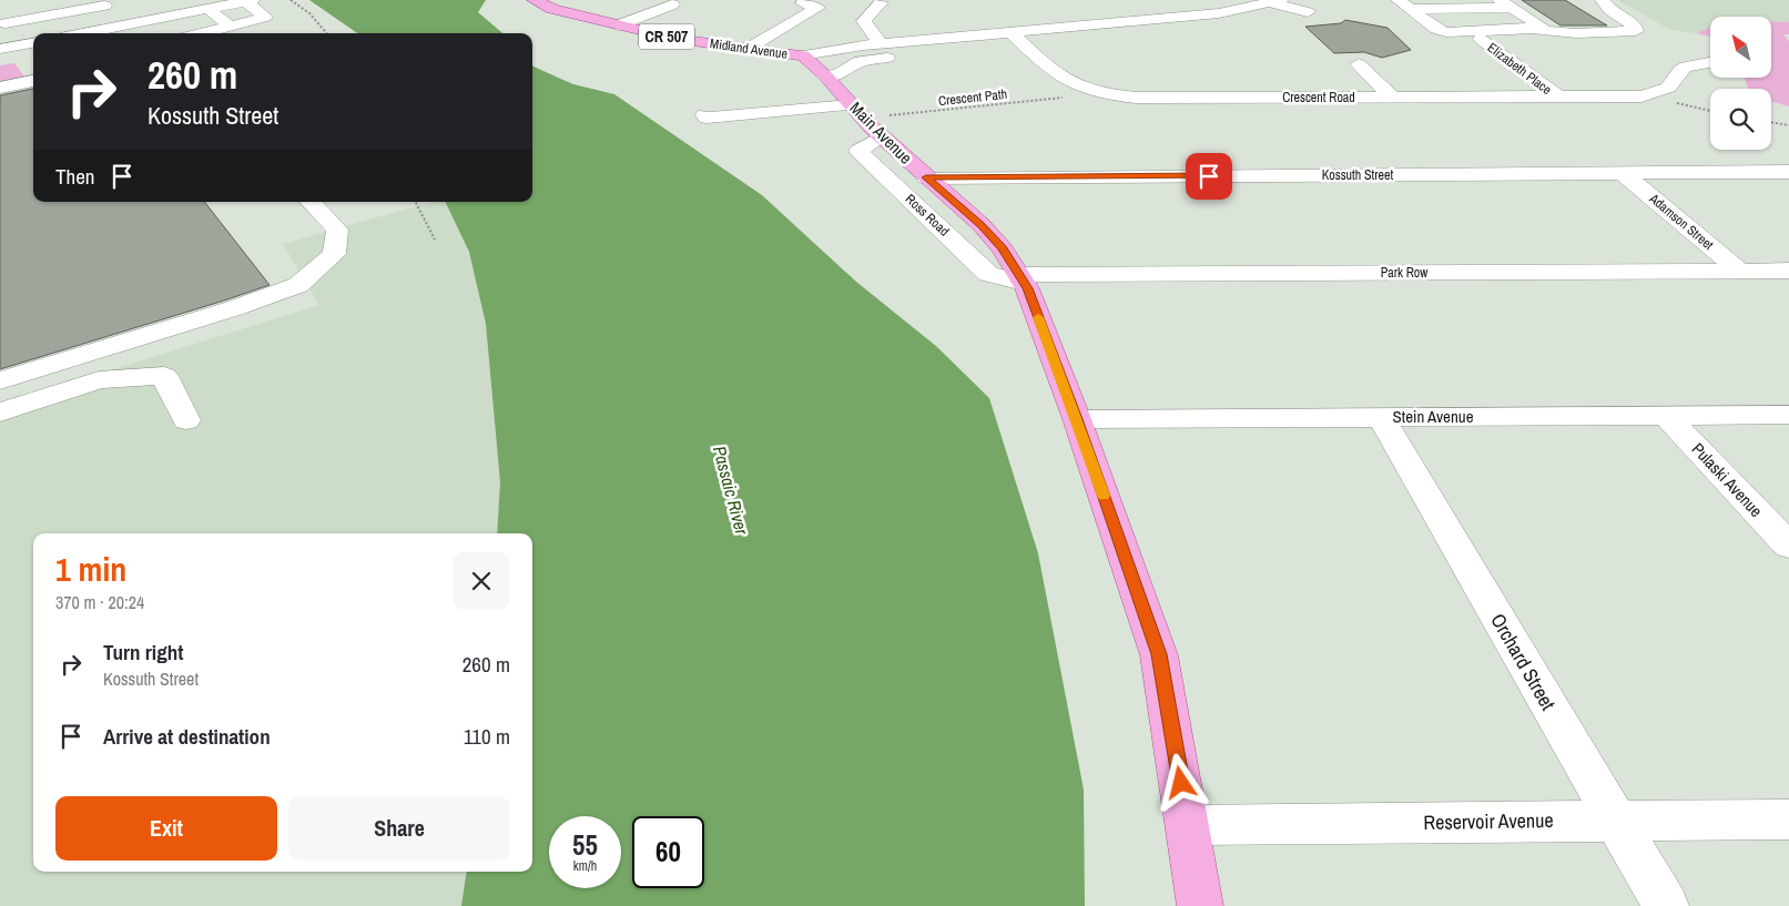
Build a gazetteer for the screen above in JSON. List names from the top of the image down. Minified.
{"streets":{"main road":["CR 507","Midland Avenue","Main Avenue"],"street":["Elizabeth Place","Crescent Road","Kossuth Street","Ross Road","Adamson Street","Park Row","Stein Avenue","Pulaski Avenue","Orchard Street","Reservoir Avenue"],"path":["Crescent Path"]},"crossings":[["Midland Avenue","Main Avenue"],["Elizabeth Place","Crescent Road"],["Crescent Path","Crescent Road"],["Crescent Path","Main Avenue"],["Crescent Path","Ross Road"],["Main Avenue","Kossuth Street"],["Main Avenue","Ross Road"],["Main Avenue","Park Row"],["Main Avenue","Stein Avenue"],["Main Avenue","Reservoir Avenue"],["Kossuth Street","Adamson Street"],["Ross Road","Park Row"],["Adamson Street","Park Row"],["Stein Avenue","Pulaski Avenue"],["Stein Avenue","Orchard Street"],["Orchard Street","Reservoir Avenue"]],"water":["Passaic River"],"north":"top left","page":{"turn":["260 m","Kossuth Street"],"then":"Then","heading":["1 min","370 m · 20:24"],"list":[{"name":"Turn right","note":"Kossuth Street","value":"260 m"},{"name":"Arrive at destination","value":"110 m"}],"buttons":["Exit","Share"],"speed":"55 km/h","limit":"60"}}
